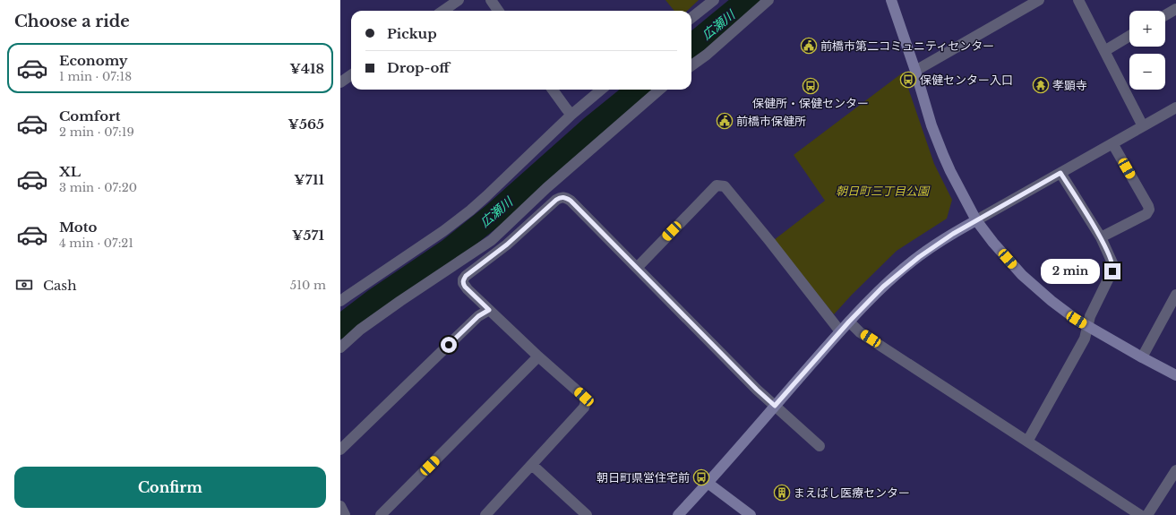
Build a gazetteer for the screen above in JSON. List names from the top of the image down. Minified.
{"water":["広瀬川"],"parks":["朝日町三丁目公園"],"places":{"public building":["前橋市第二コミュニティセンター","前橋市保健所"],"bus stop":["保健センター入口","保健所・保健センター","朝日町県営住宅前"],"temple":["孝顕寺"],"building":["まえばし医療センター"]},"page":{"heading":"Choose a ride","map_buttons":["+","−"],"banner":["Pickup","Drop-off"],"list":[{"name":"Economy","note":"1 min · 07:18","value":"¥418"},{"name":"Comfort","note":"2 min · 07:19","value":"¥565"},{"name":"XL","note":"3 min · 07:20","value":"¥711"},{"name":"Moto","note":"4 min · 07:21","value":"¥571"}],"bubble":"2 min","pay":["Cash","510 m"],"buttons":"Confirm"}}
